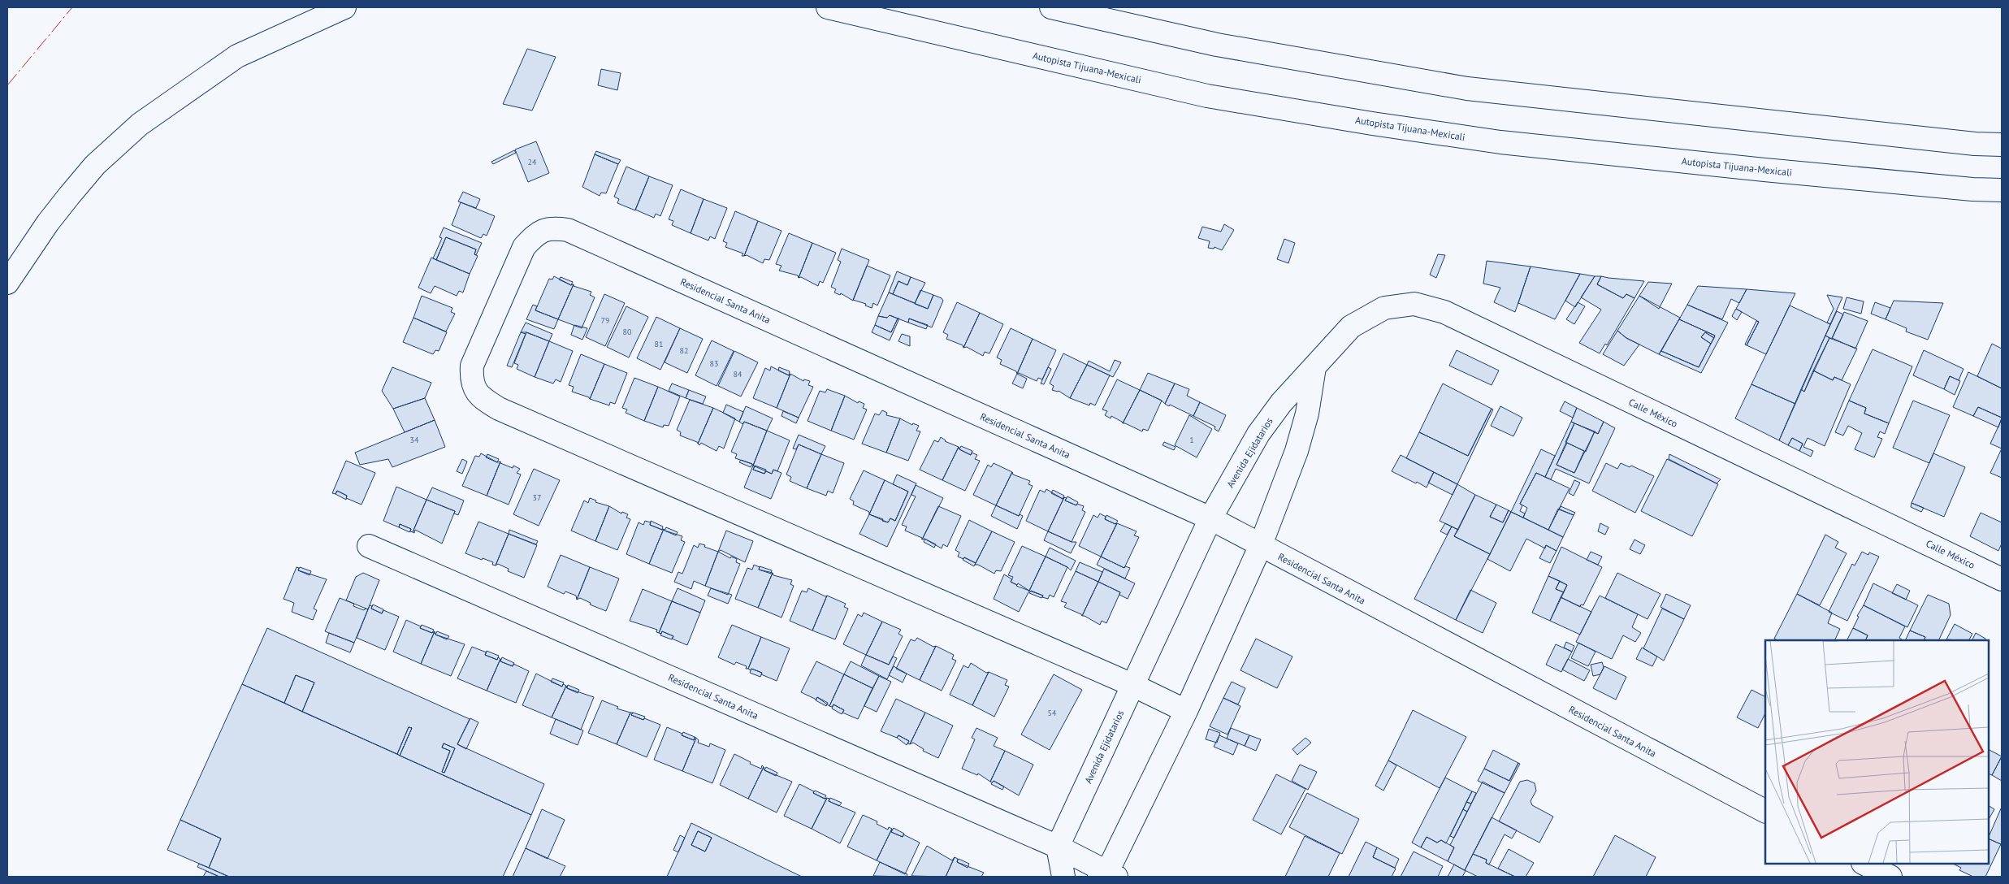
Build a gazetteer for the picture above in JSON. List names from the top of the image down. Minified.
{"streets":{"main road":["Autopista Tijuana-Mexicali","Residencial Santa Anita","Calle México","Avenida Ejidatarios"]},"crossings":[["Residencial Santa Anita","Avenida Ejidatarios"],["Calle México","Avenida Ejidatarios"]],"house_numbers":["24","79","80","81","82","83","84","34","1","37","54"]}
